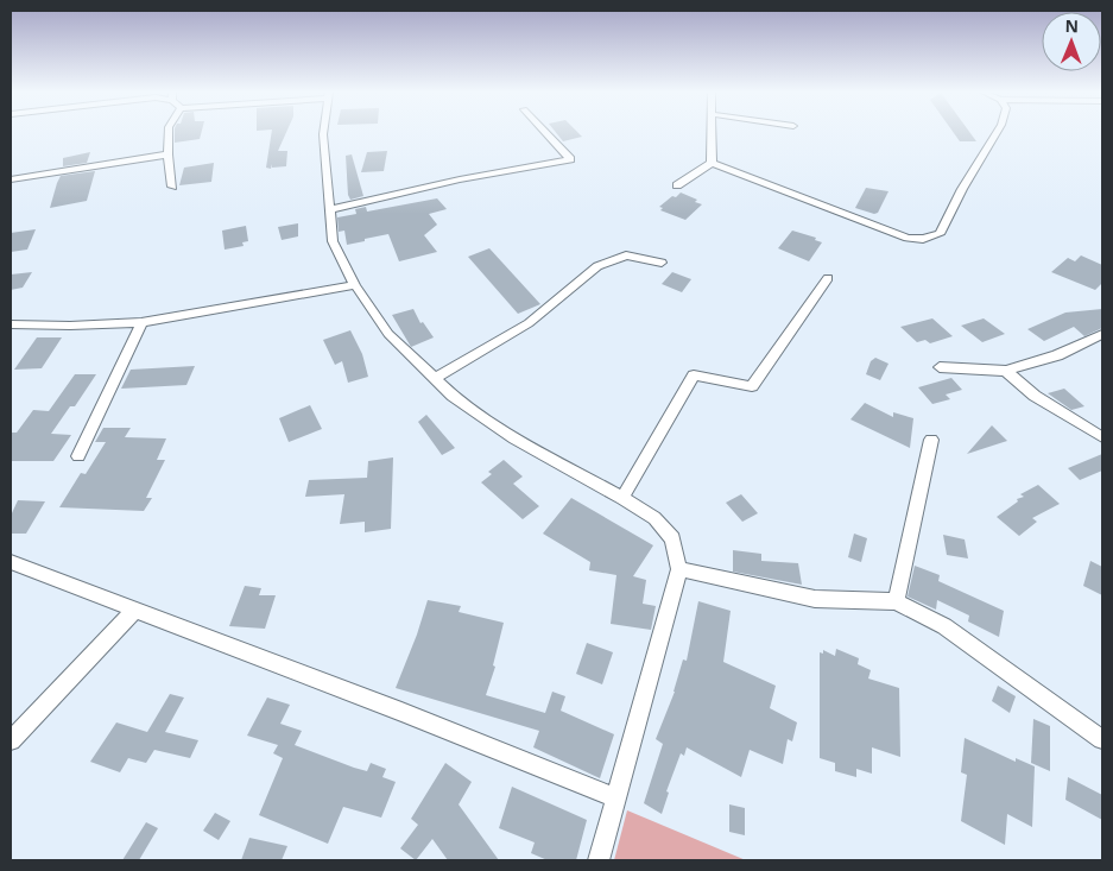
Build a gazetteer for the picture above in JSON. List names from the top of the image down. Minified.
{"north":"top"}
